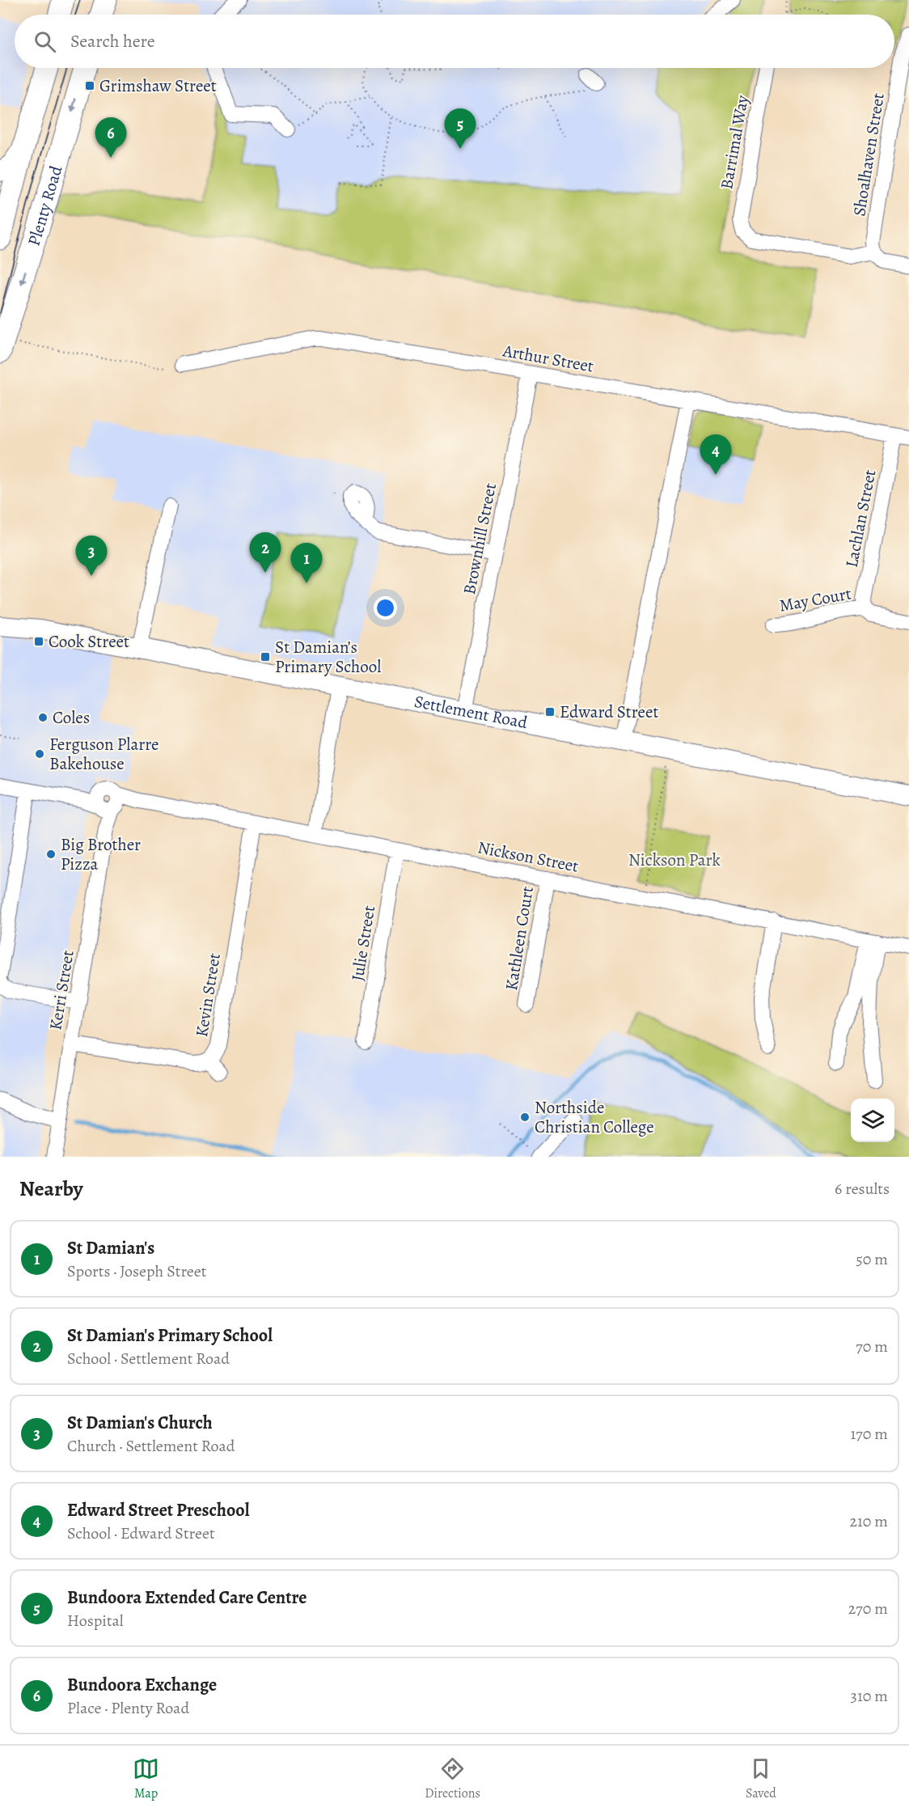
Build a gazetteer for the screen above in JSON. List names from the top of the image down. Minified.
{"streets":{"highway":["Plenty Road"],"main road":["Settlement Road"],"street":["Barrimal Way","Shoalhaven Street","Arthur Street","Lachlan Street","Brownhill Street","May Court","Nickson Street","Kathleen Court","Julie Street","Kerri Street","Kevin Street"]},"crossings":[["Barrimal Way","Shoalhaven Street"],["Arthur Street","Lachlan Street"],["Arthur Street","Brownhill Street"],["Lachlan Street","May Court"],["Brownhill Street","Settlement Road"],["Nickson Street","Kathleen Court"],["Nickson Street","Julie Street"],["Nickson Street","Kerri Street"],["Nickson Street","Kevin Street"],["Kerri Street","Kevin Street"]],"parks":["Nickson Park"],"places":{"transit":["Grimshaw Street","Cook Street","St Damian’s Primary School","Edward Street"],"other":["Coles","Ferguson Plarre Bakehouse","Big Brother Pizza","Northside Christian College"]},"page":{"search":"Search here","pins":["5","6","4","2","3","1"],"heading":["Nearby","6 results"],"list":[{"mark":"1","name":"St Damian's","note":"Sports · Joseph Street","value":"50 m"},{"mark":"2","name":"St Damian's Primary School","note":"School · Settlement Road","value":"70 m"},{"mark":"3","name":"St Damian's Church","note":"Church · Settlement Road","value":"170 m"},{"mark":"4","name":"Edward Street Preschool","note":"School · Edward Street","value":"210 m"},{"mark":"5","name":"Bundoora Extended Care Centre","note":"Hospital","value":"270 m"},{"mark":"6","name":"Bundoora Exchange","note":"Place · Plenty Road","value":"310 m"}],"nav":["Map","Directions","Saved"]}}
